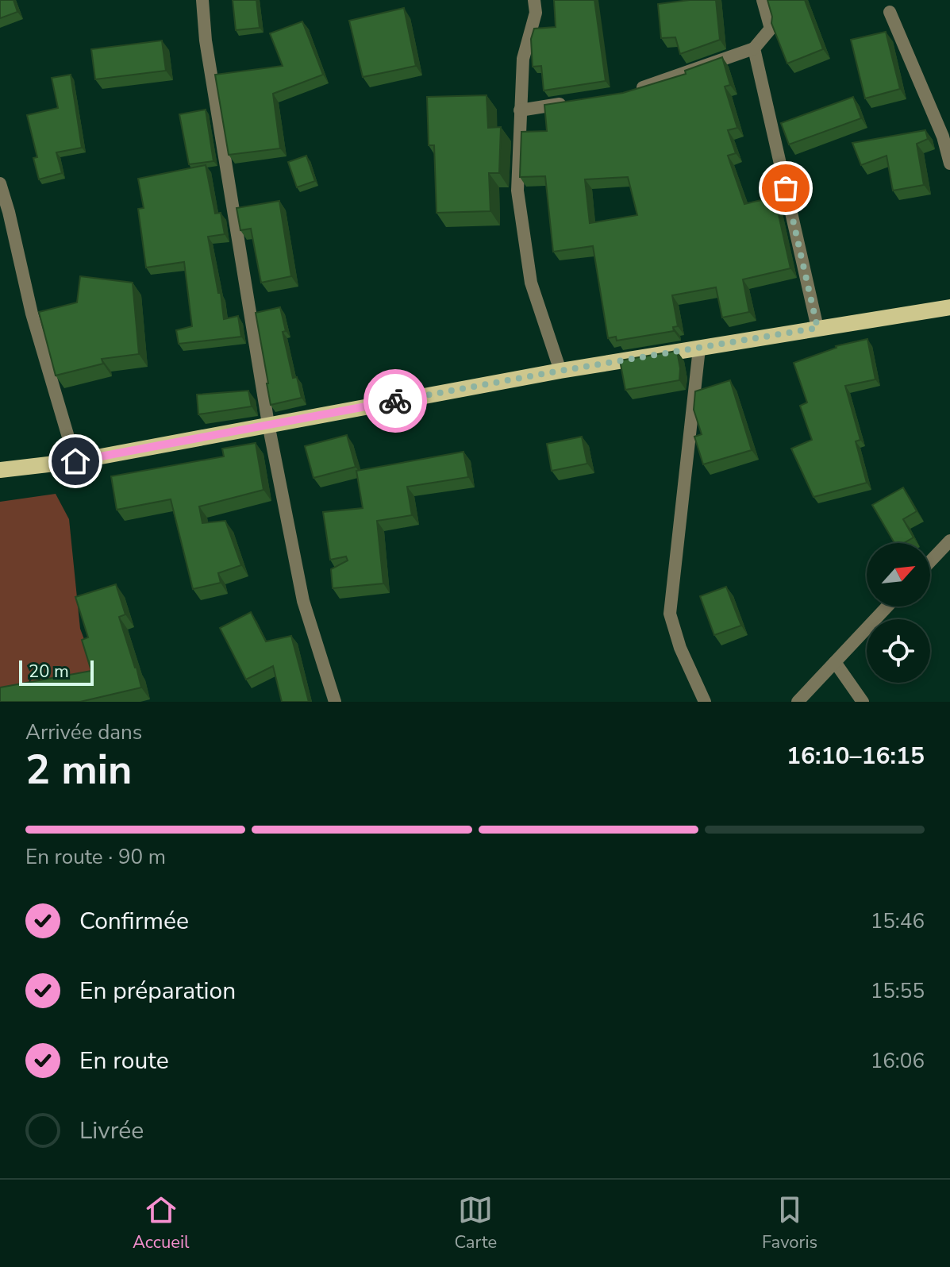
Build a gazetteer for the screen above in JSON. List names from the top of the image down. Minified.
{"scale_bar":"20 m","north":"top right","page":{"scale":"20 m","heading":["2 min","Arrivée dans","16:10–16:15"],"bar":"En route · 90 m","list":[["Confirmée","15:46"],["En préparation","15:55"],["En route","16:06"],"Livrée"],"tabs":["Accueil","Carte","Favoris"]}}
